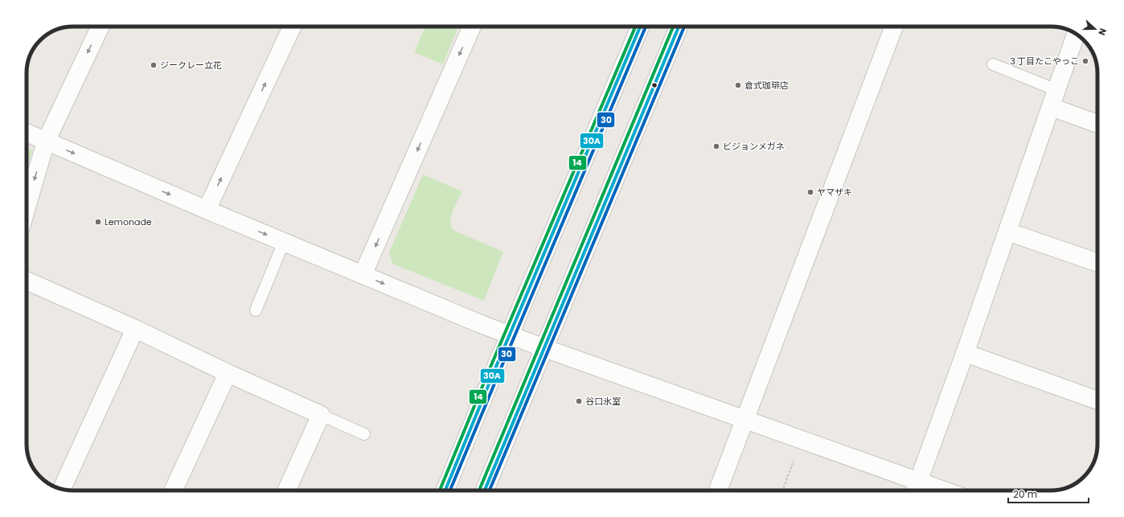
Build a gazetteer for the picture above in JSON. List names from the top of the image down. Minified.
{"places":["３丁目たこやっこ","ジークレー立花","倉式珈琲店","ビジョンメガネ","ヤマザキ","Lemonade","谷口氷室"],"lines":["transit line 30A","transit line 30","transit line 14"],"scale_bar":"20 m","north":"right"}
